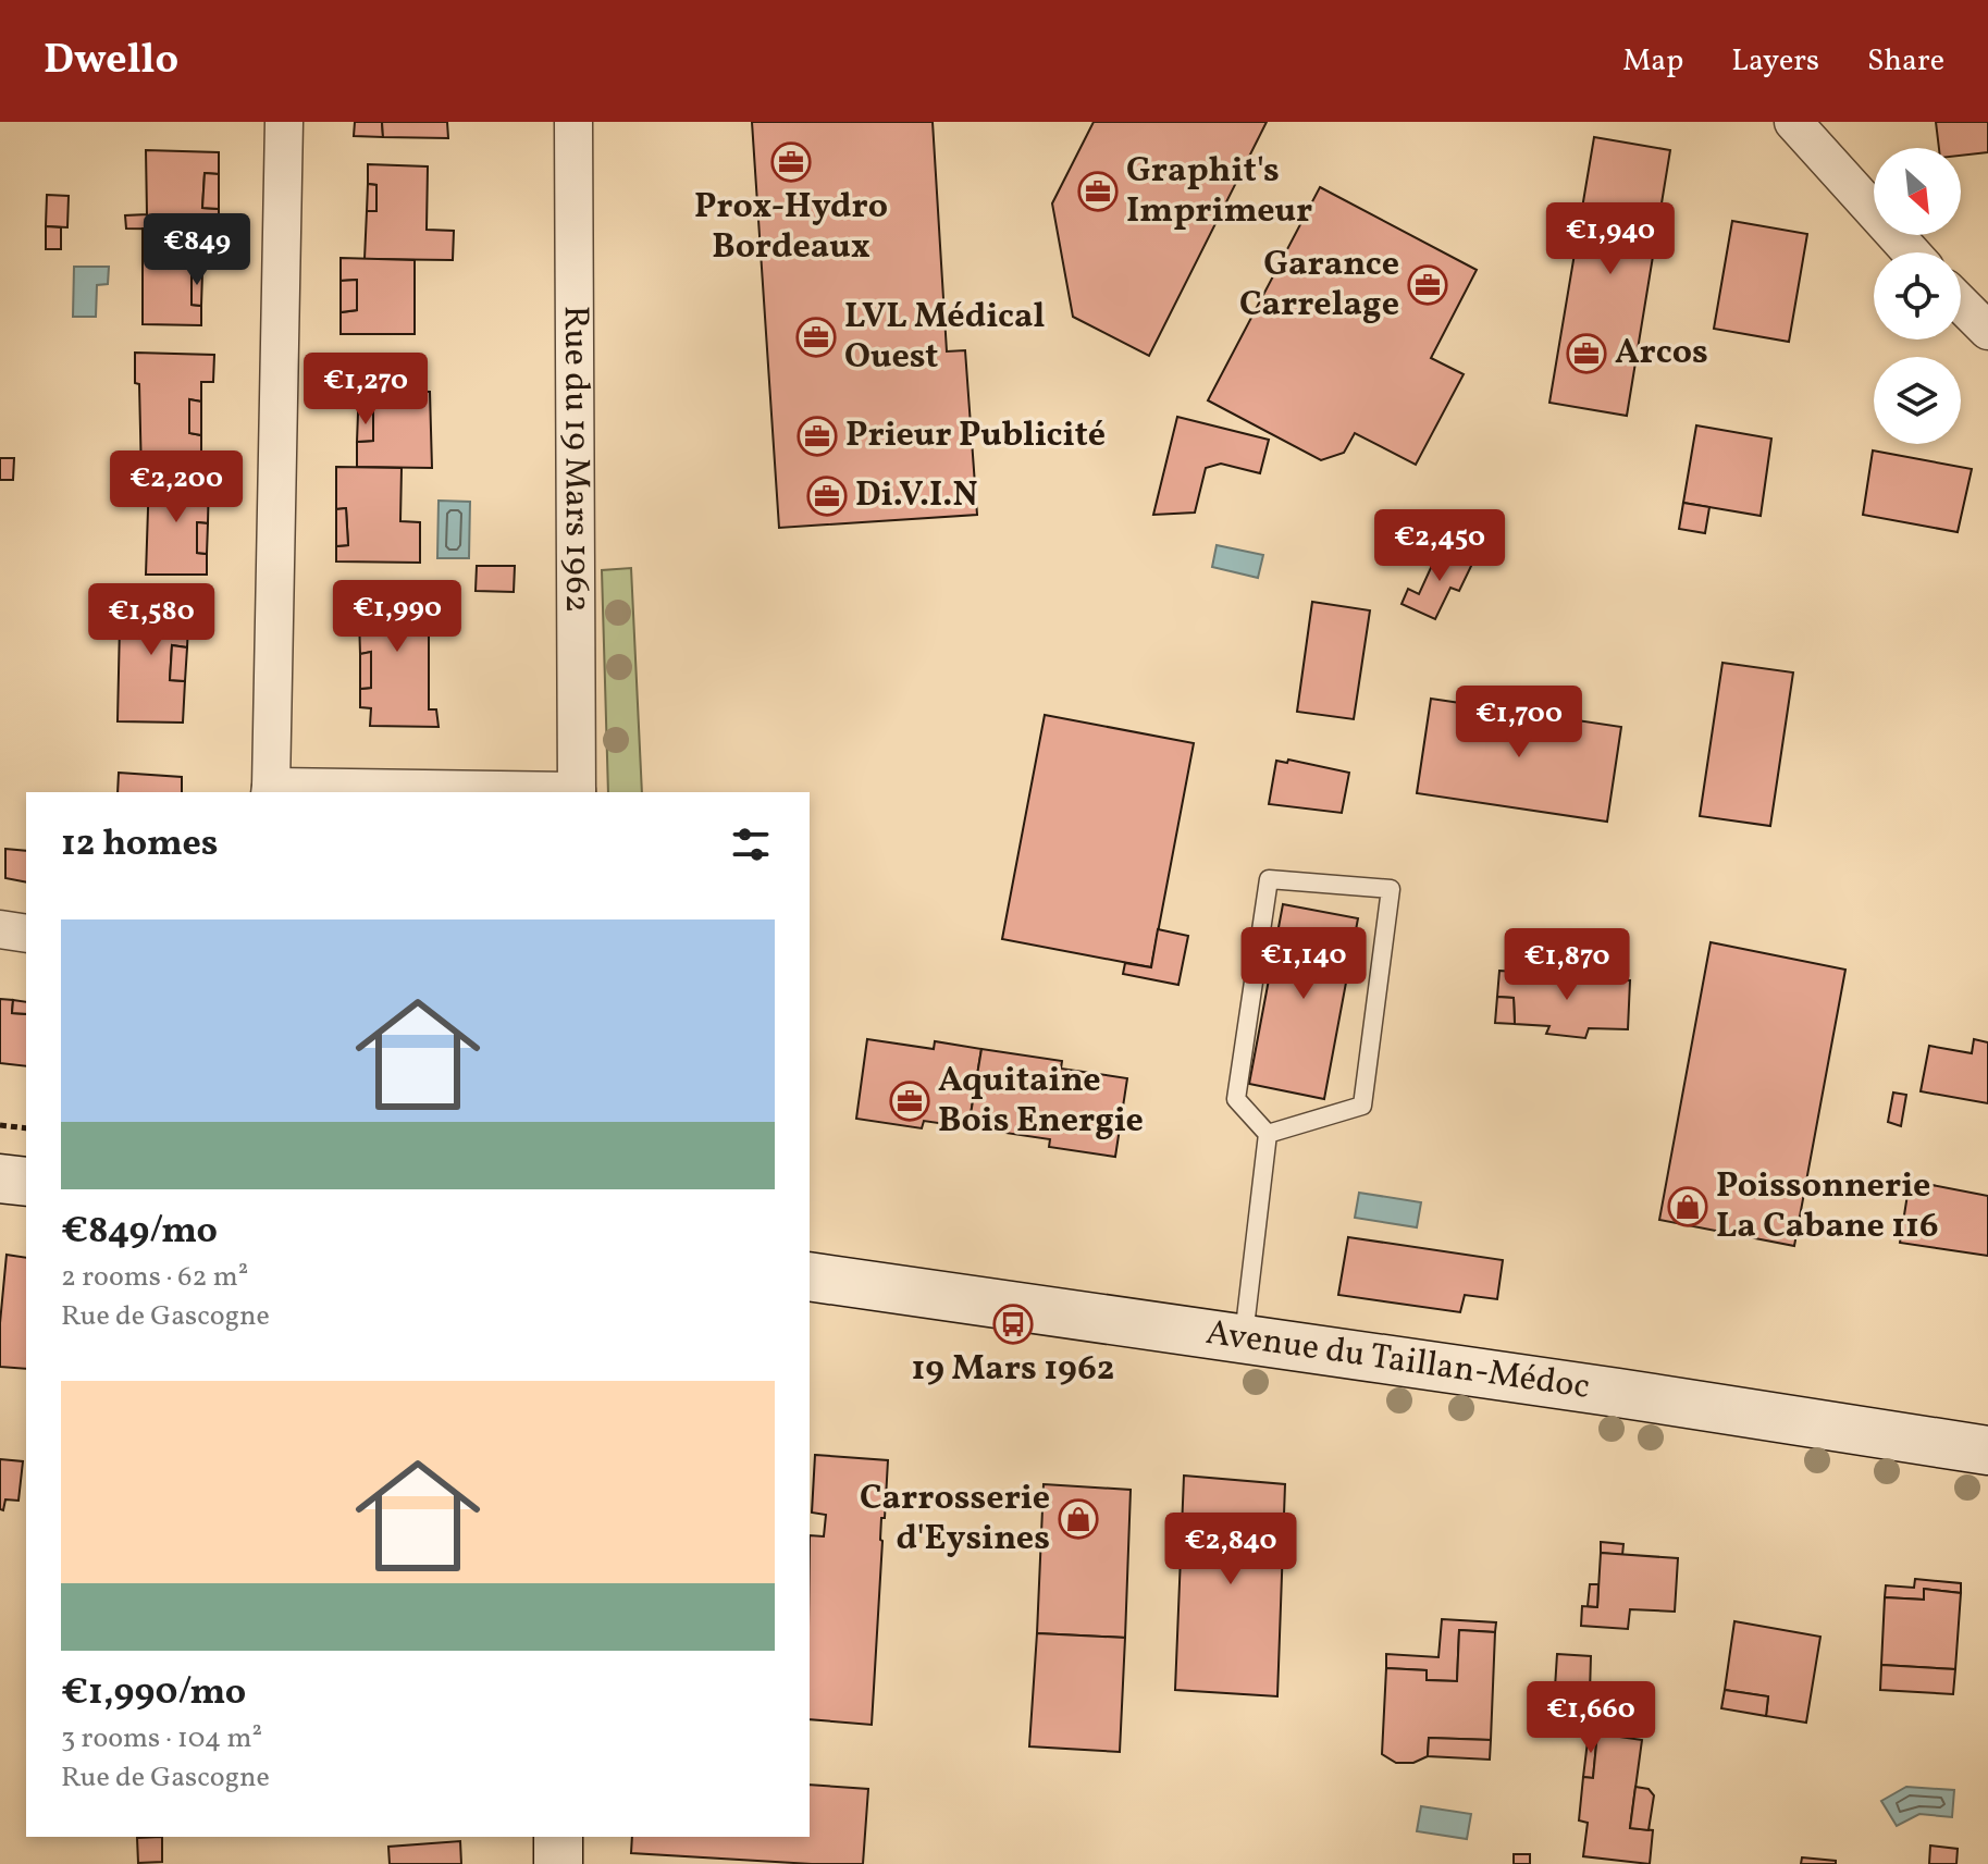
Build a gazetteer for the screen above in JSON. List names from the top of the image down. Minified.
{"streets":{"street":["Rue du 19 Mars 1962","Avenue du Taillan-Médoc"]},"places":{"office":["Prox-Hydro Bordeaux","Graphit's Imprimeur","Garance Carrelage","LVL Médical Ouest","Arcos","Prieur Publicité","Di.V.I.N","Aquitaine Bois Energie"],"shop":["Poissonnerie La Cabane 116","Carrosserie d'Eysines"],"bus stop":["19 Mars 1962"]},"north":"bottom right","page":{"header":"Dwello","nav":["Map","Layers","Share"],"price":["€1,940","€849","€1,270","€2,200","€2,450","€1,990","€1,580","€1,700","€1,140","€1,870","€2,840","€1,660"],"heading":"12 homes","list":[{"name":"€849/mo","note":"2 rooms · 62 m² · Rue de Gascogne"},{"name":"€1,990/mo","note":"3 rooms · 104 m² · Rue de Gascogne"}]}}
